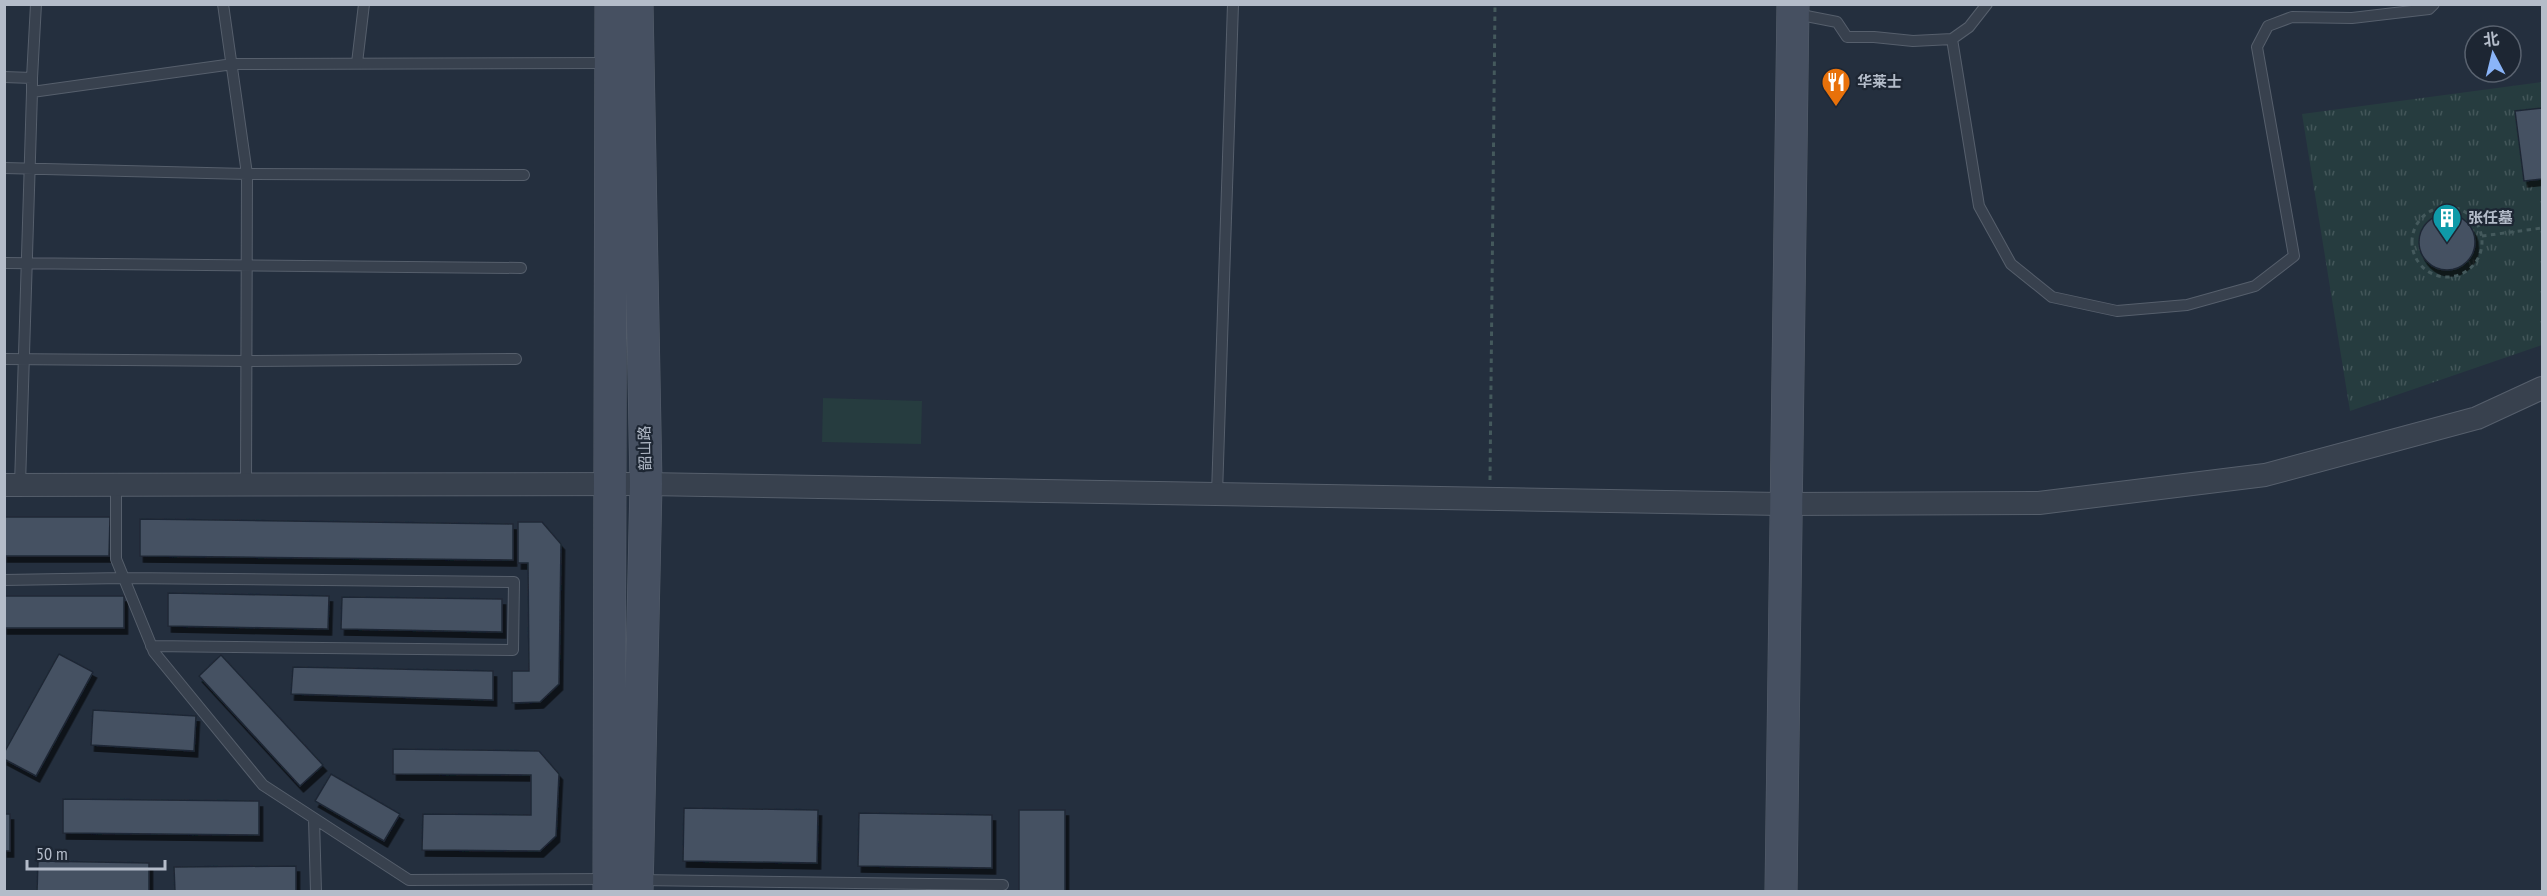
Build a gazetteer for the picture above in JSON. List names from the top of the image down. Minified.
{"streets":{"main road":["韶山路"]},"places":{"restaurant":["华莱士"],"building":["张任墓"]},"scale_bar":"50 m","north":"top"}
